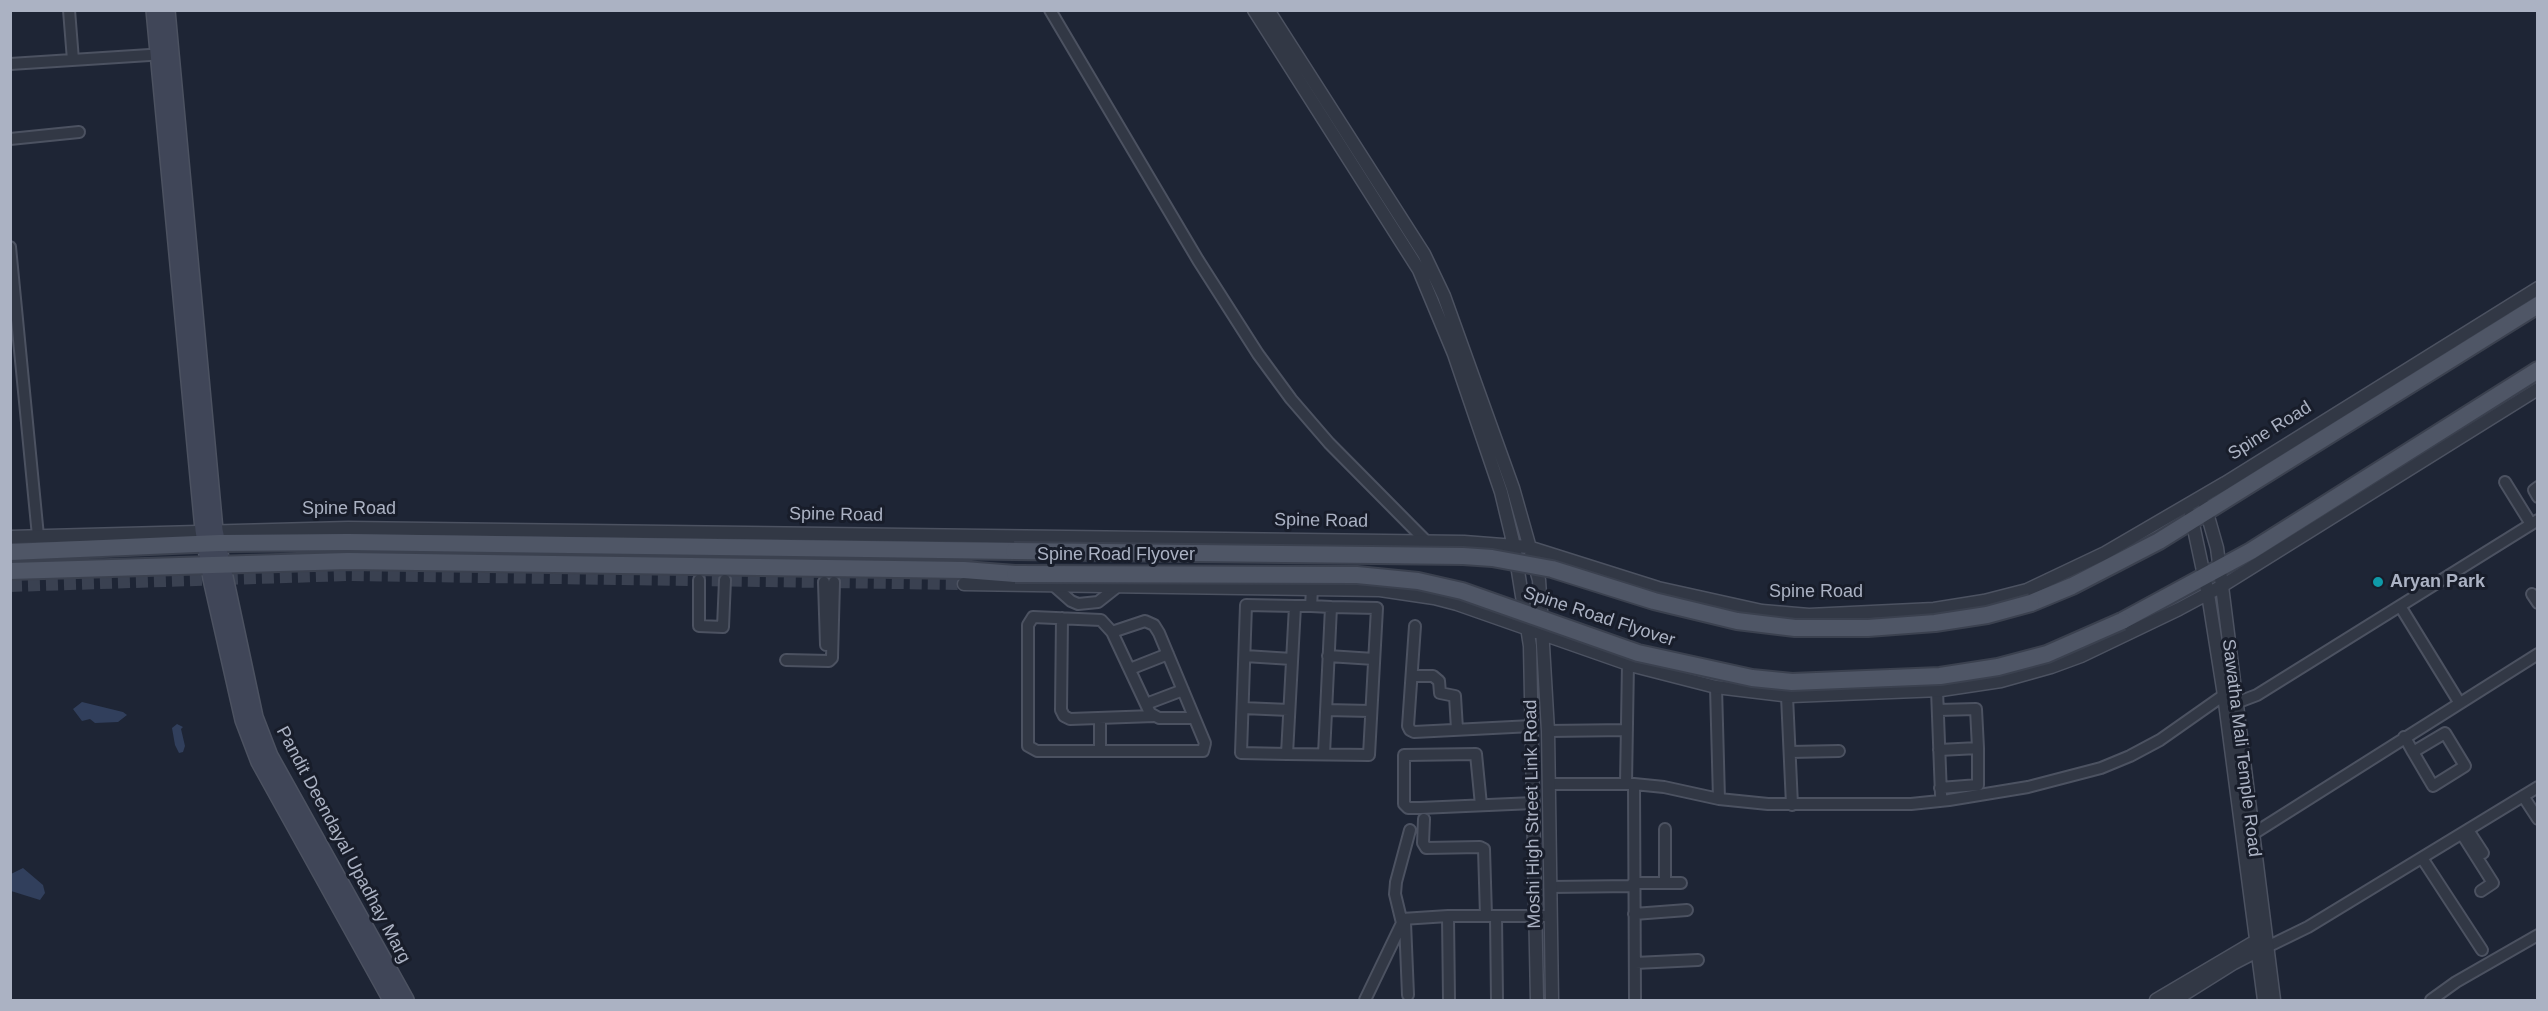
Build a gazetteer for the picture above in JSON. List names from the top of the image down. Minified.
{"streets":{"main road":["Spine Road","Spine Road Flyover","Pandit Deendayal Upadhay Marg"],"street":["Sawatha Mali Temple Road","Moshi High Street Link Road"]},"crossings":[["Spine Road","Spine Road Flyover"],["Spine Road","Sawatha Mali Temple Road"],["Spine Road","Moshi High Street Link Road"],["Spine Road","Pandit Deendayal Upadhay Marg"],["Spine Road Flyover","Sawatha Mali Temple Road"]],"places":["Aryan Park"]}
